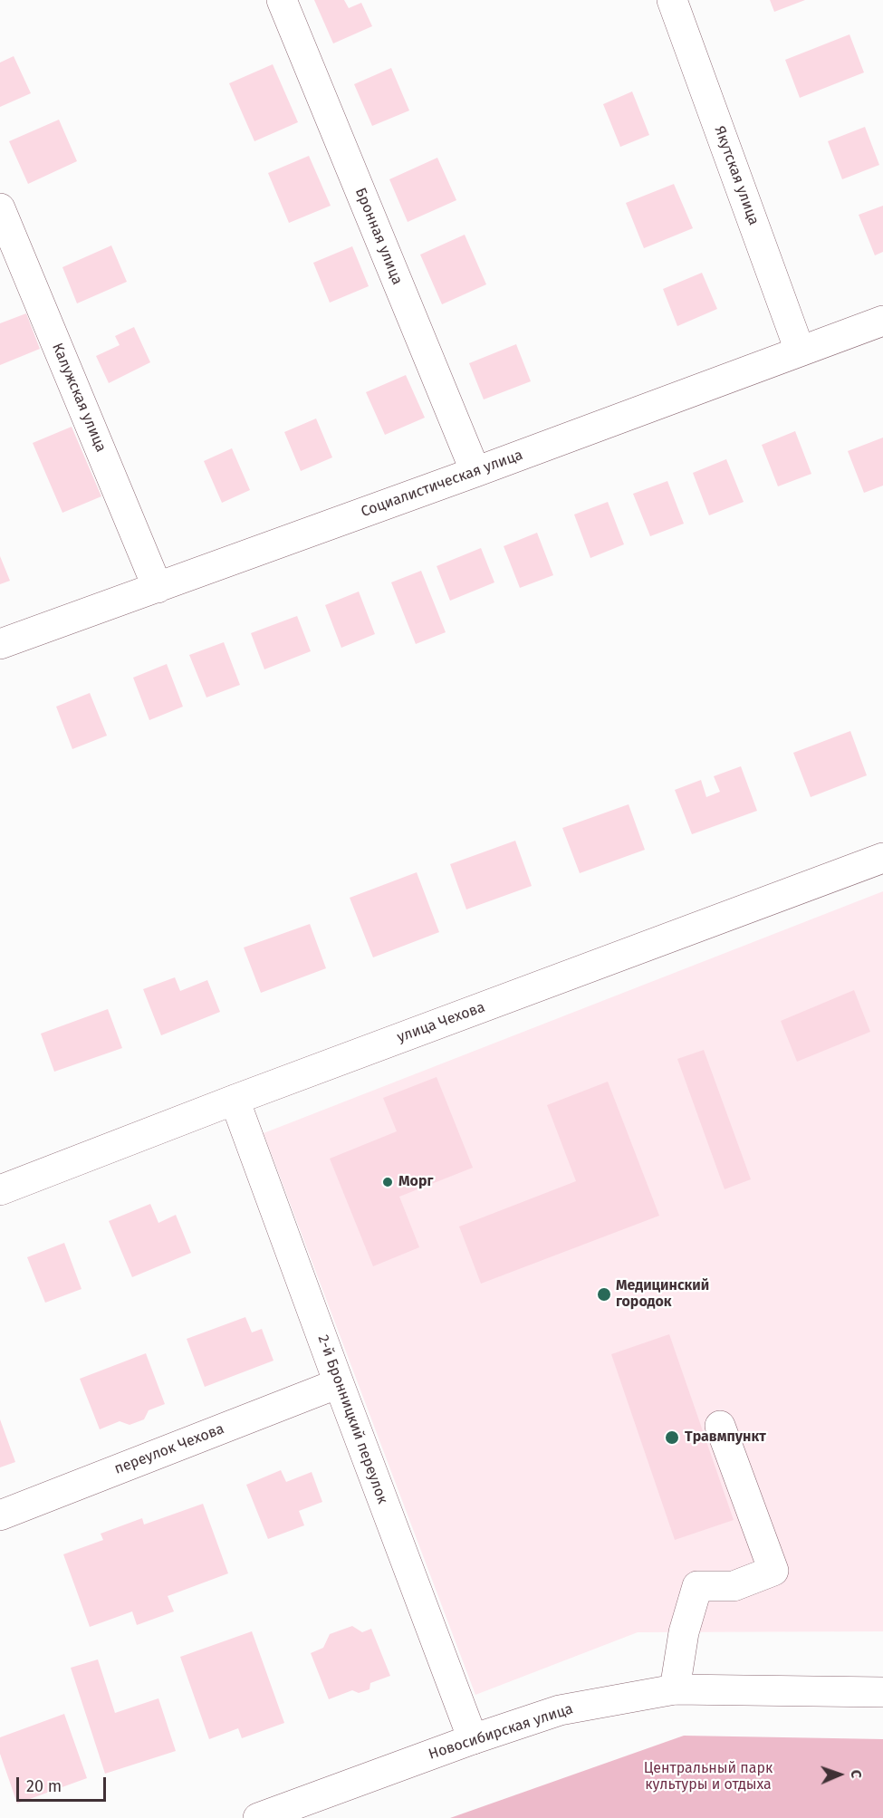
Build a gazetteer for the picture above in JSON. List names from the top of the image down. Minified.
{"streets":{"street":["Якутская улица","Бронная улица","Калужская улица","Социалистическая улица","улица Чехова","2-й Бронницкий переулок","переулок Чехова","Новосибирская улица"]},"crossings":[["Якутская улица","Социалистическая улица"],["Бронная улица","Социалистическая улица"],["Калужская улица","Социалистическая улица"],["улица Чехова","2-й Бронницкий переулок"],["2-й Бронницкий переулок","переулок Чехова"],["2-й Бронницкий переулок","Новосибирская улица"]],"parks":["Центральный парк культуры и отдыха"],"places":["Морг","Медицинский городок","Травмпункт"],"scale_bar":"20 m","north":"right"}
